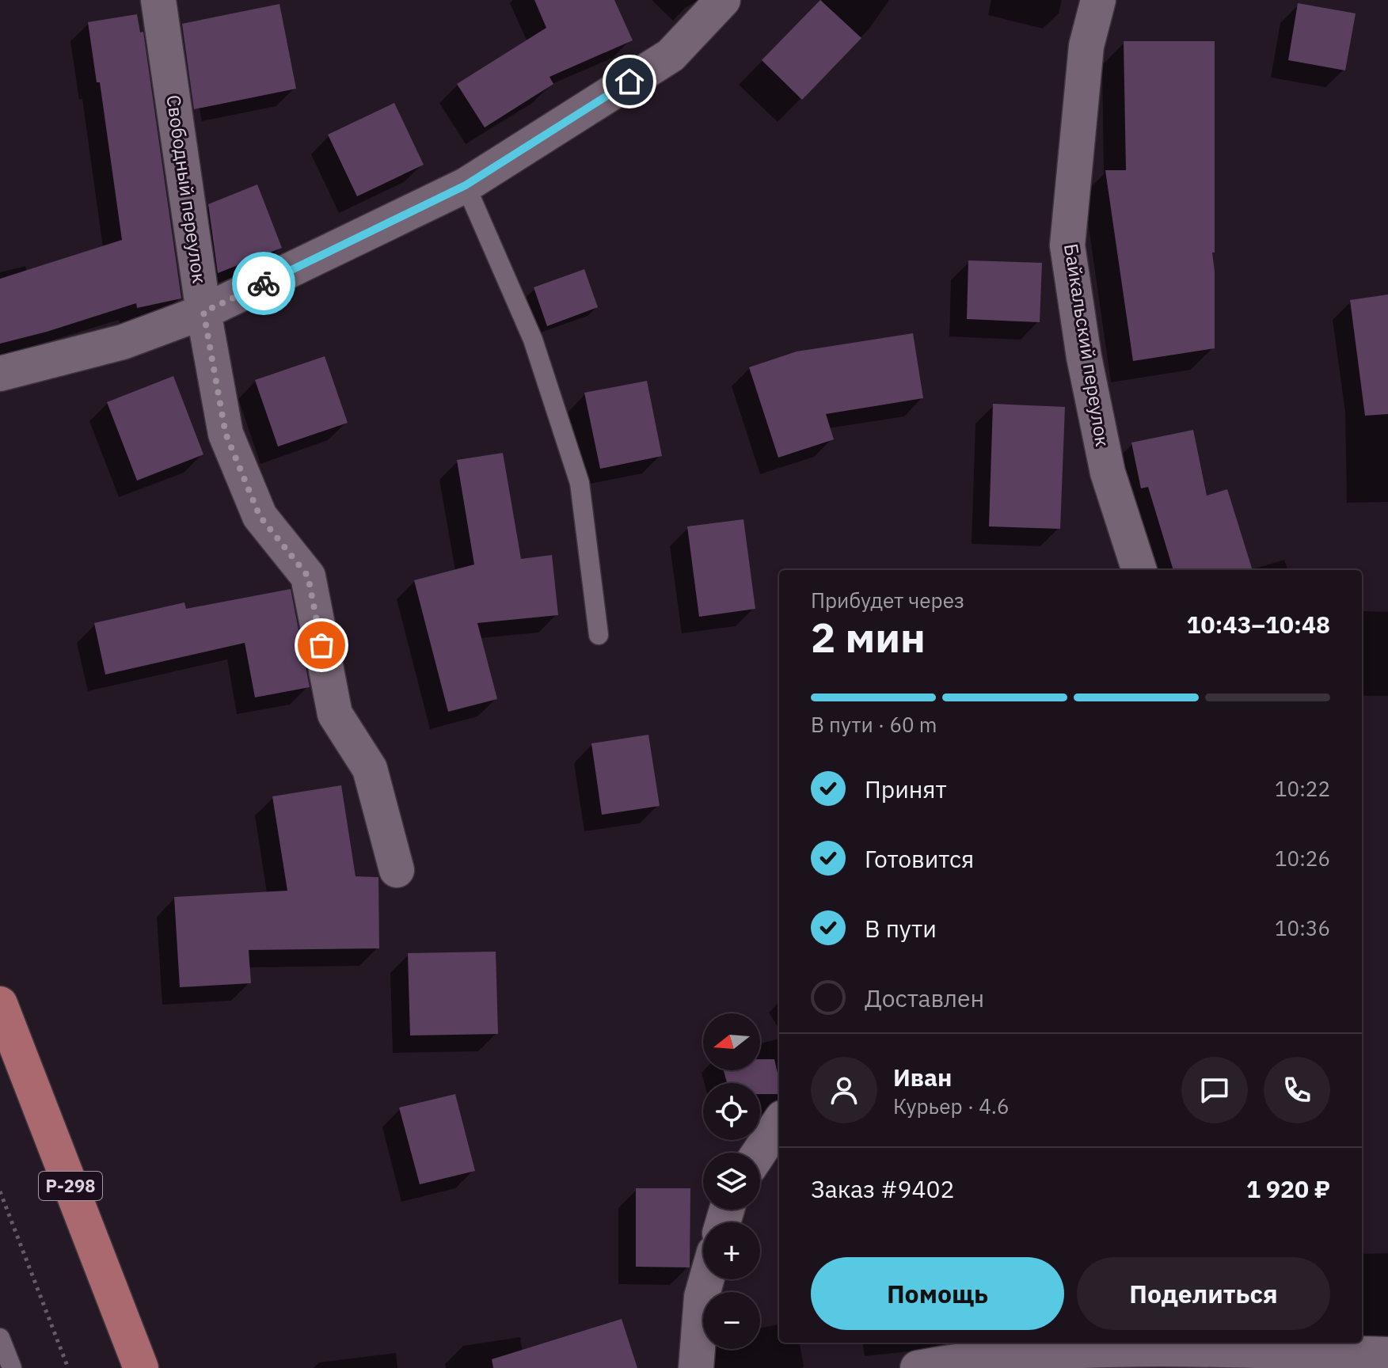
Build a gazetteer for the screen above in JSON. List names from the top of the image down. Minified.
{"streets":{"highway":["Р-298"],"street":["Свободный переулок","Байкальский переулок"]},"north":"left","page":{"heading":["2 мин","Прибудет через","10:43–10:48"],"panel":["Иван","Курьер · 4.6","Заказ #9402","1 920 ₽"],"bar":"В пути · 60 m","list":[["Принят","10:22"],["Готовится","10:26"],["В пути","10:36"],"Доставлен"],"map_buttons":["+","−"],"buttons":["Помощь","Поделиться"]}}
